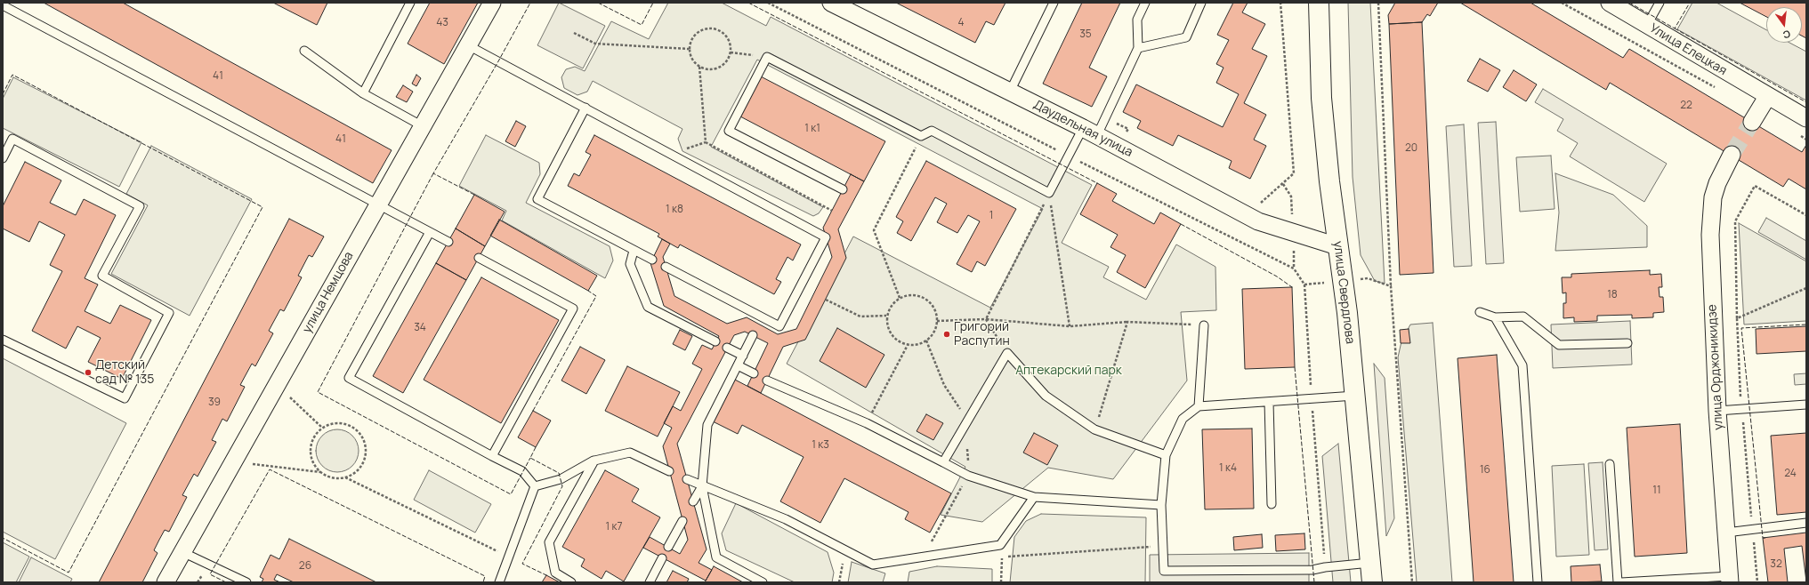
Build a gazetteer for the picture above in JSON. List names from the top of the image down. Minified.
{"streets":{"street":["Улица Елецкая","Даудельная улица","улица Немцова","улица Свердлова","улица Орджоникидзе"]},"crossings":[["Даудельная улица","улица Свердлова"]],"parks":["Аптекарский парк"],"places":["Григорий Распутин","Детский сад № 135"],"house_numbers":["43","4","35","41","22","1 к1","41","20","1 к8","1","18","34","39","1 к3","1 к4","16","24","11","1 к7","32","26"],"north":"bottom"}
